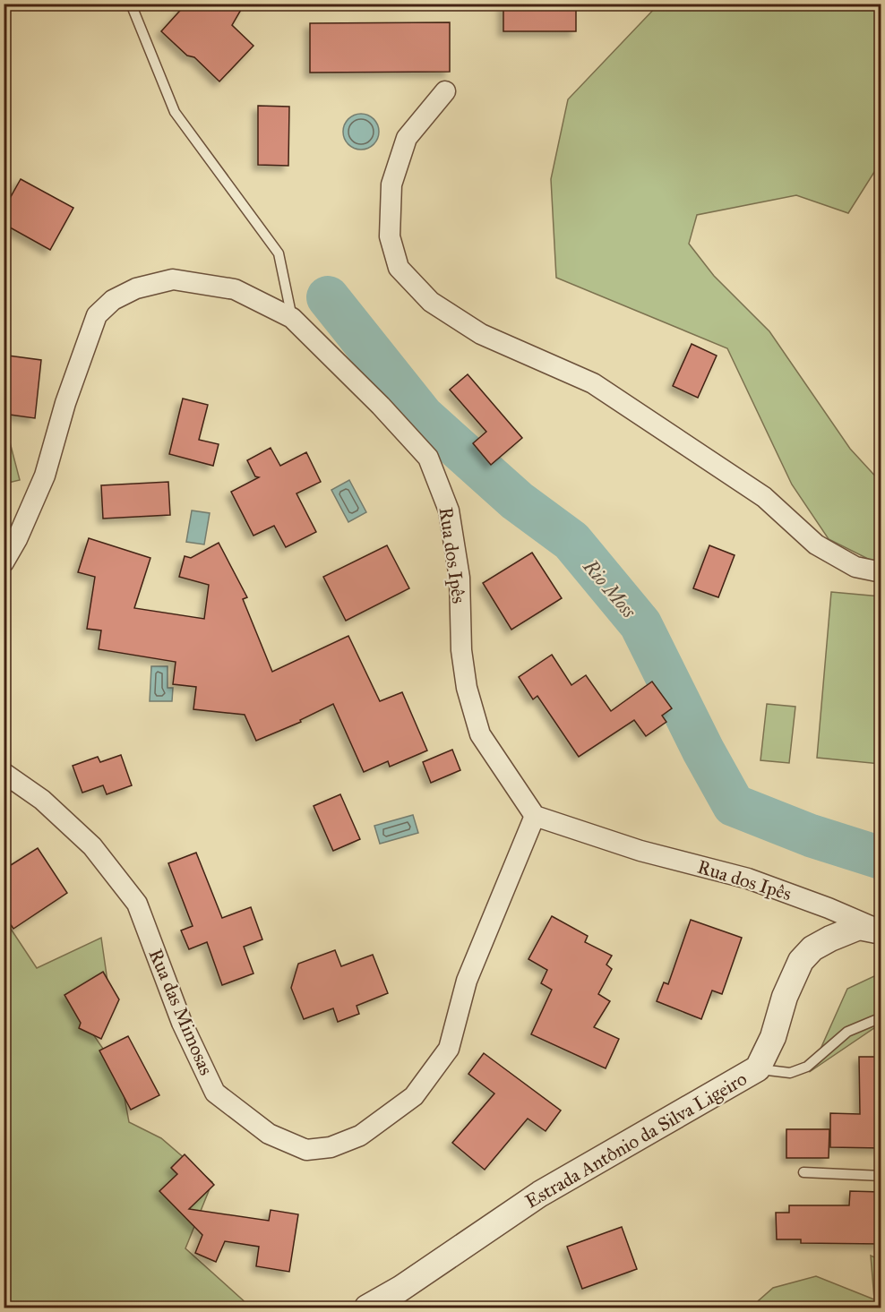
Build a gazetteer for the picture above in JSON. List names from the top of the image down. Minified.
{"streets":{"street":["Rua dos Ipês","Rua das Mimosas","Estrada Antônio da Silva Ligeiro"]},"crossings":[["Rua dos Ipês","Rua das Mimosas"],["Rua dos Ipês","Estrada Antônio da Silva Ligeiro"]],"water":["Rio Moss"]}
